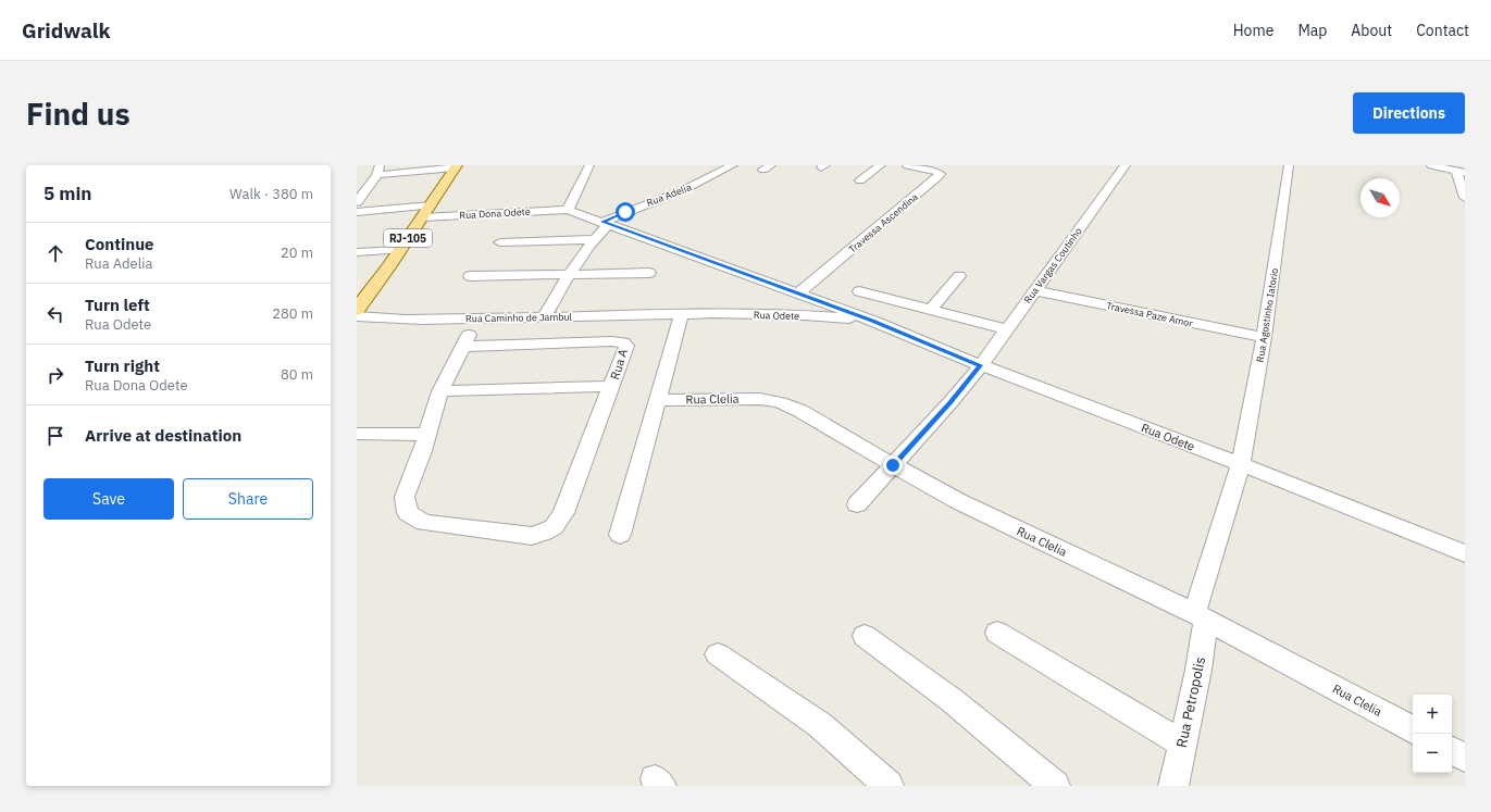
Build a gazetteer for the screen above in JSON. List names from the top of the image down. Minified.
{"streets":{"main road":["RJ-105"],"street":["Rua Adelia","Rua Dona Odete","Travessa Ascendina","Rua Vargas Coutinho","Travessa Paze Amor","Rua Odete","Rua Agostinho Iatorio","Rua Caminho de Jambul","Rua A","Rua Clelia","Rua Petropolis"]},"crossings":[["Rua Adelia","Rua Odete"],["Rua Dona Odete","RJ-105"],["Rua Dona Odete","Rua Odete"],["Travessa Ascendina","Rua Odete"],["Rua Vargas Coutinho","Travessa Paze Amor"],["Rua Vargas Coutinho","Rua Odete"],["Travessa Paze Amor","Rua Agostinho Iatorio"],["Rua Odete","Rua Agostinho Iatorio"],["Rua Odete","Rua Caminho de Jambul"],["Rua Odete","Rua Petropolis"],["Rua Agostinho Iatorio","Rua Petropolis"],["Rua Clelia","Rua Petropolis"]],"north":"bottom right","page":{"header":"Gridwalk","nav":["Home","Map","About","Contact"],"buttons":["Directions",["Save","Share"]],"title":"Find us","heading":["5 min","Walk · 380 m"],"list":[["Continue","Rua Adelia","20 m"],["Turn left","Rua Odete","280 m"],["Turn right","Rua Dona Odete","80 m"],"Arrive at destination"],"map_buttons":["+","−"]}}
